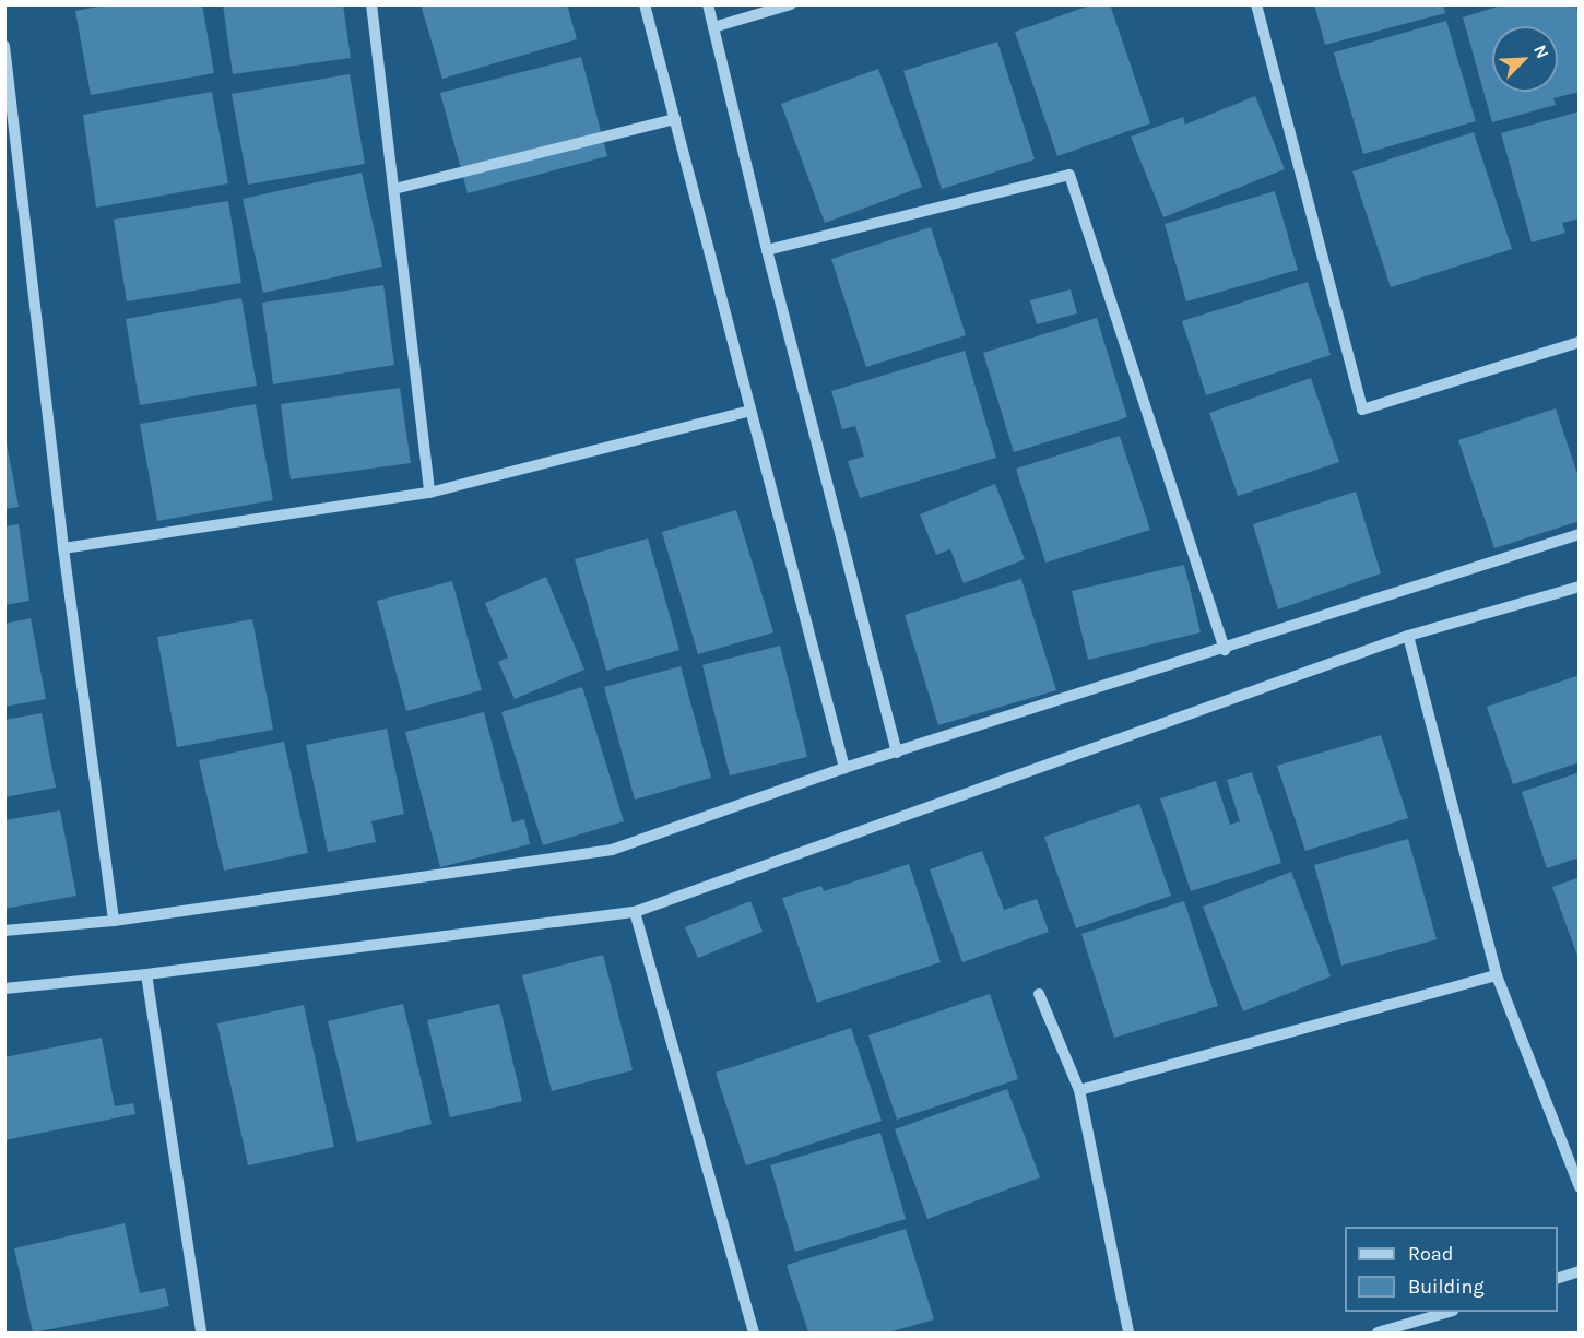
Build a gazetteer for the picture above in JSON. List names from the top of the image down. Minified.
{"legend":["Road","Building"],"north":"top right"}
